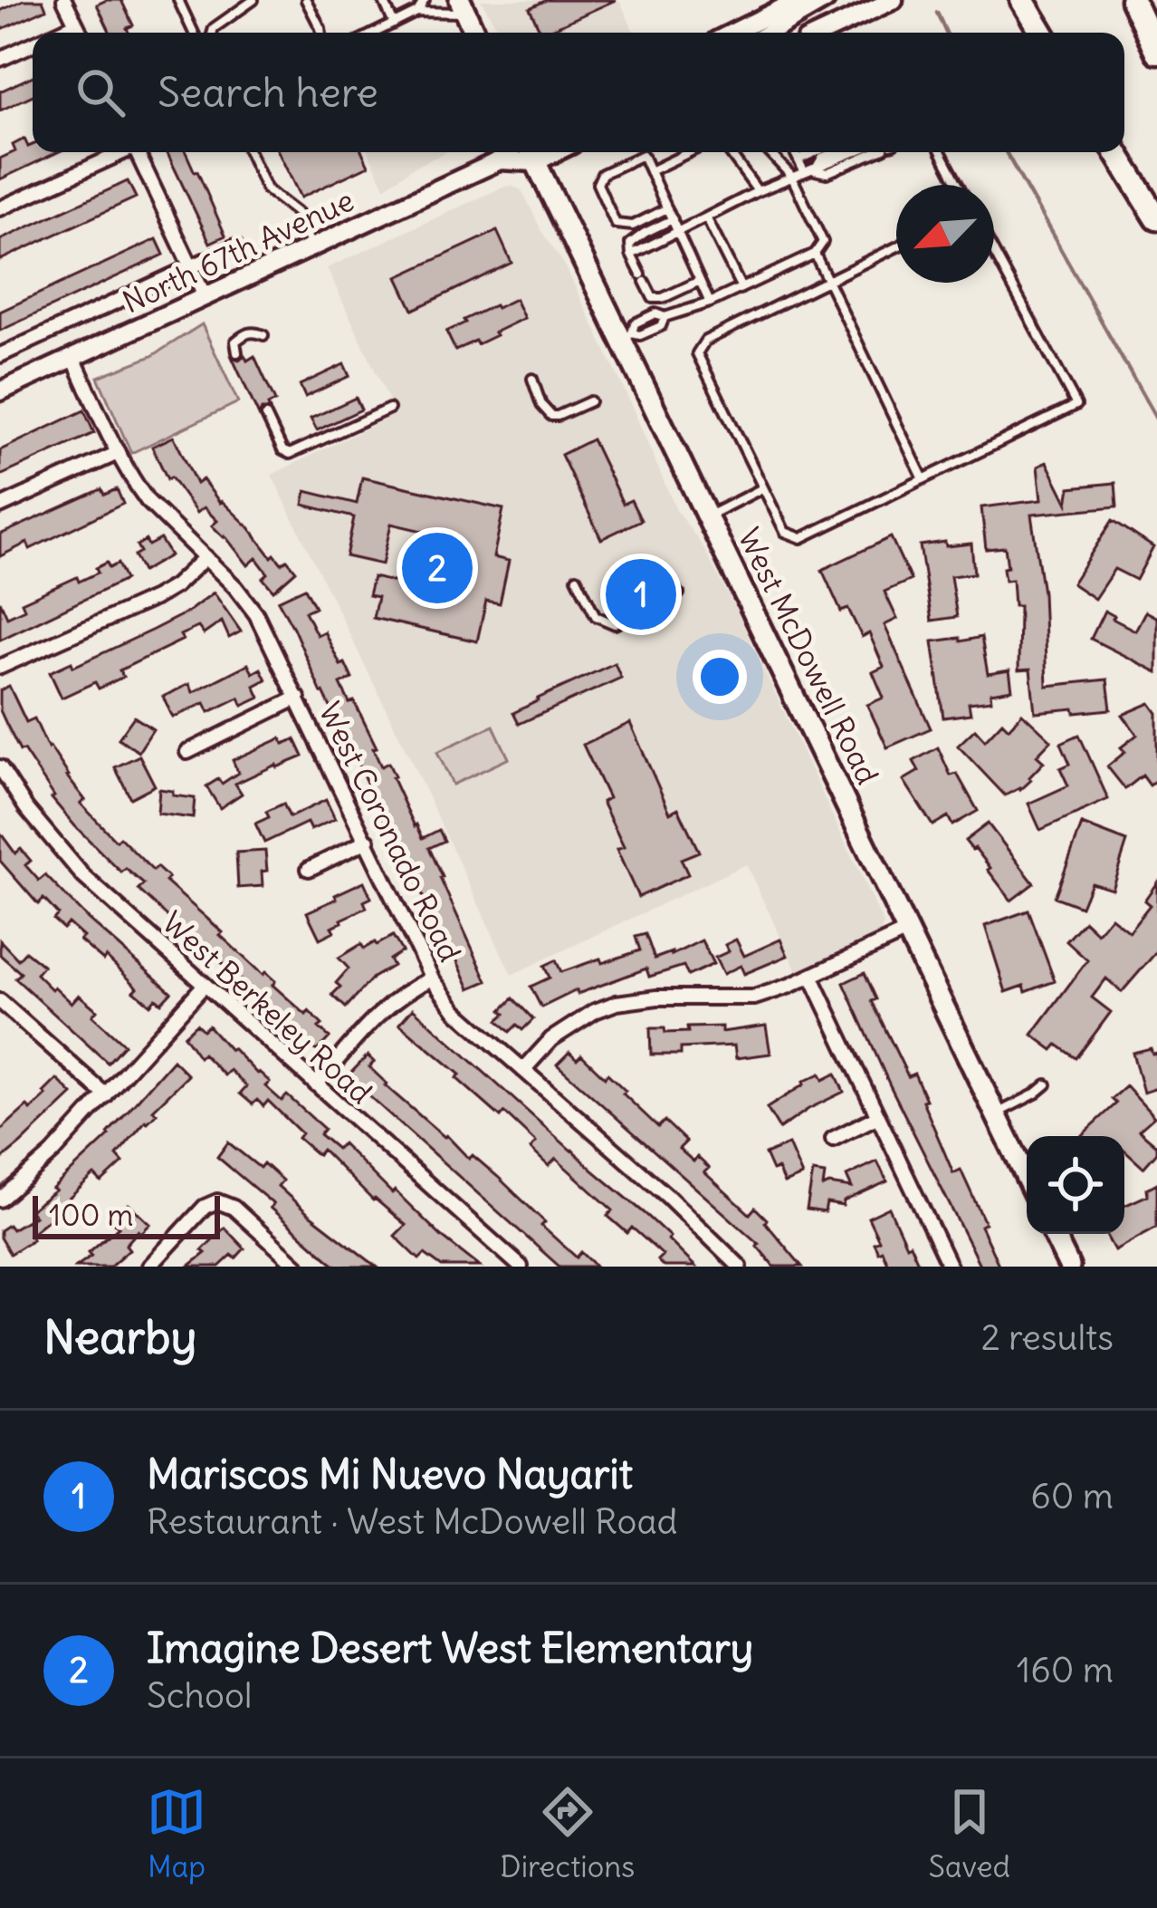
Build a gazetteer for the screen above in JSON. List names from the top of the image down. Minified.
{"streets":{"main road":["North 67th Avenue","West McDowell Road"],"street":["West Coronado Road","West Berkeley Road"]},"crossings":[["North 67th Avenue","West McDowell Road"],["North 67th Avenue","West Coronado Road"]],"scale_bar":"100 m","north":"bottom left","page":{"search":"Search here","pins":["2","1"],"scale":"100 m","heading":["Nearby","2 results"],"list":[{"mark":"1","name":"Mariscos Mi Nuevo Nayarit","note":"Restaurant · West McDowell Road","value":"60 m"},{"mark":"2","name":"Imagine Desert West Elementary","note":"School","value":"160 m"}],"nav":["Map","Directions","Saved"]}}
